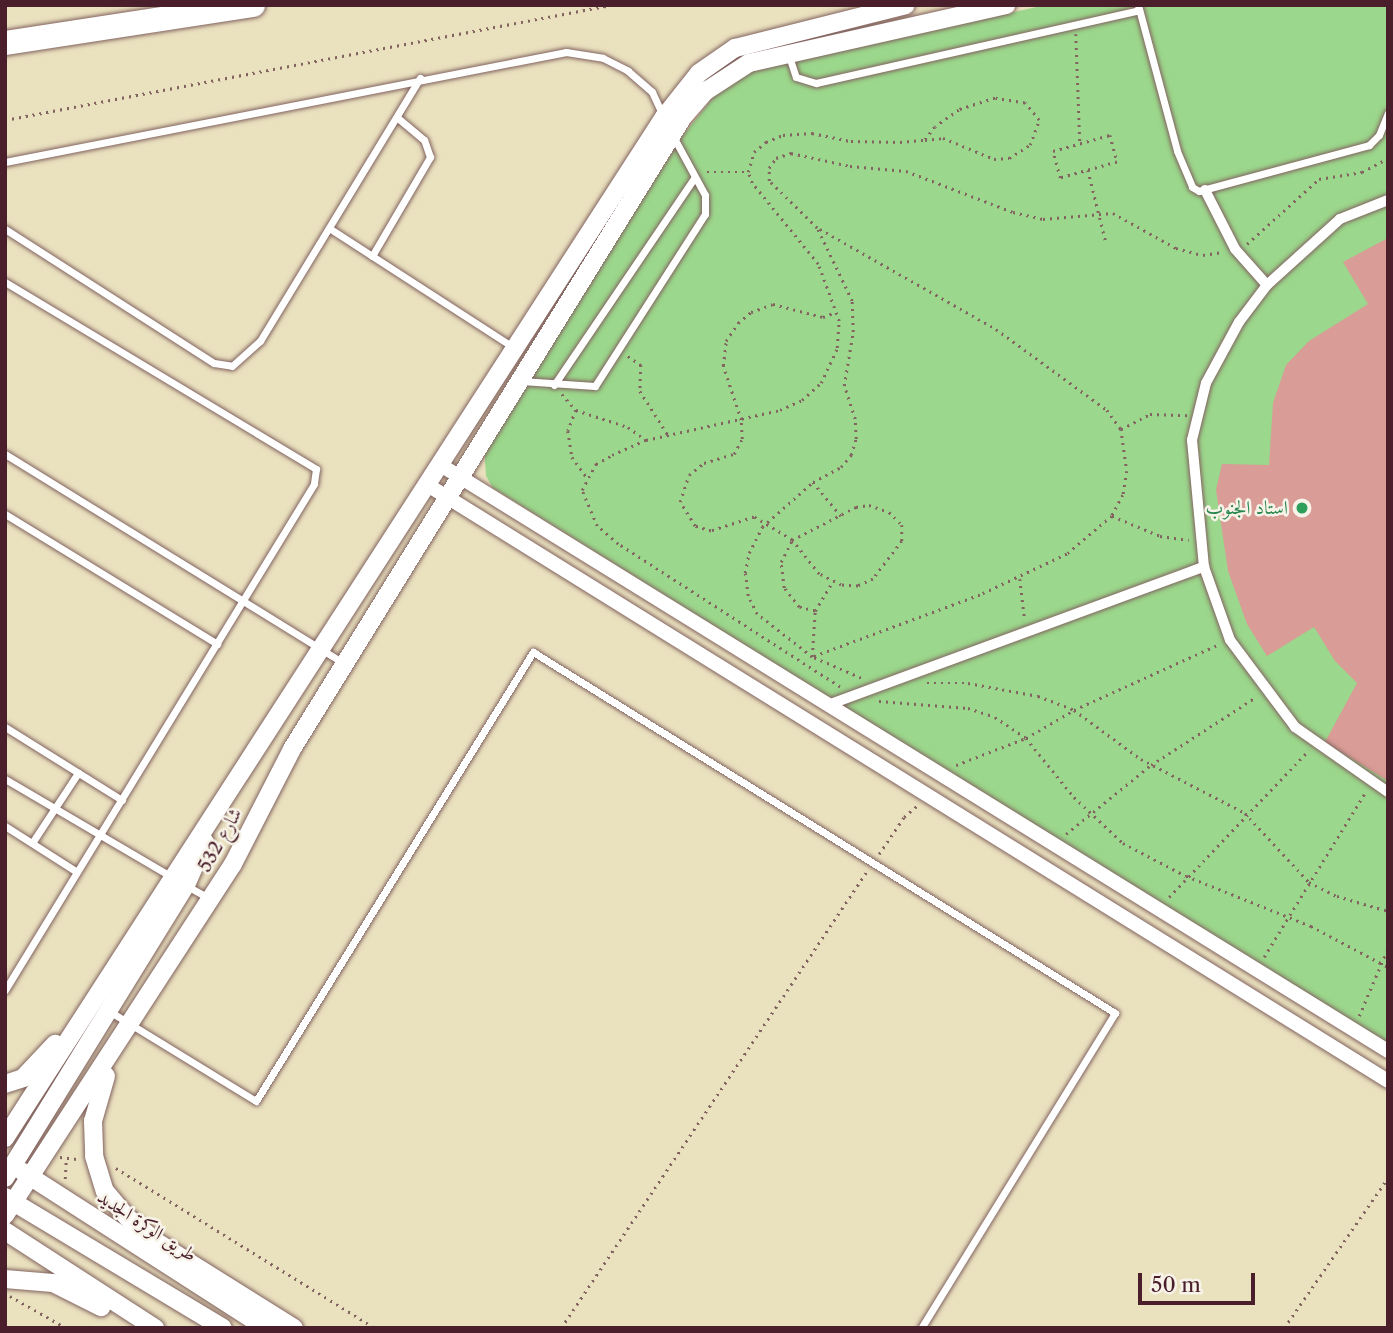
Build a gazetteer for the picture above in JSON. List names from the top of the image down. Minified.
{"streets":{"street":["شارع 532","طريق الوكرة الجديد"]},"crossings":[["شارع 532","طريق الوكرة الجديد"]],"places":["استاد الجنوب"],"scale_bar":"50 m"}
